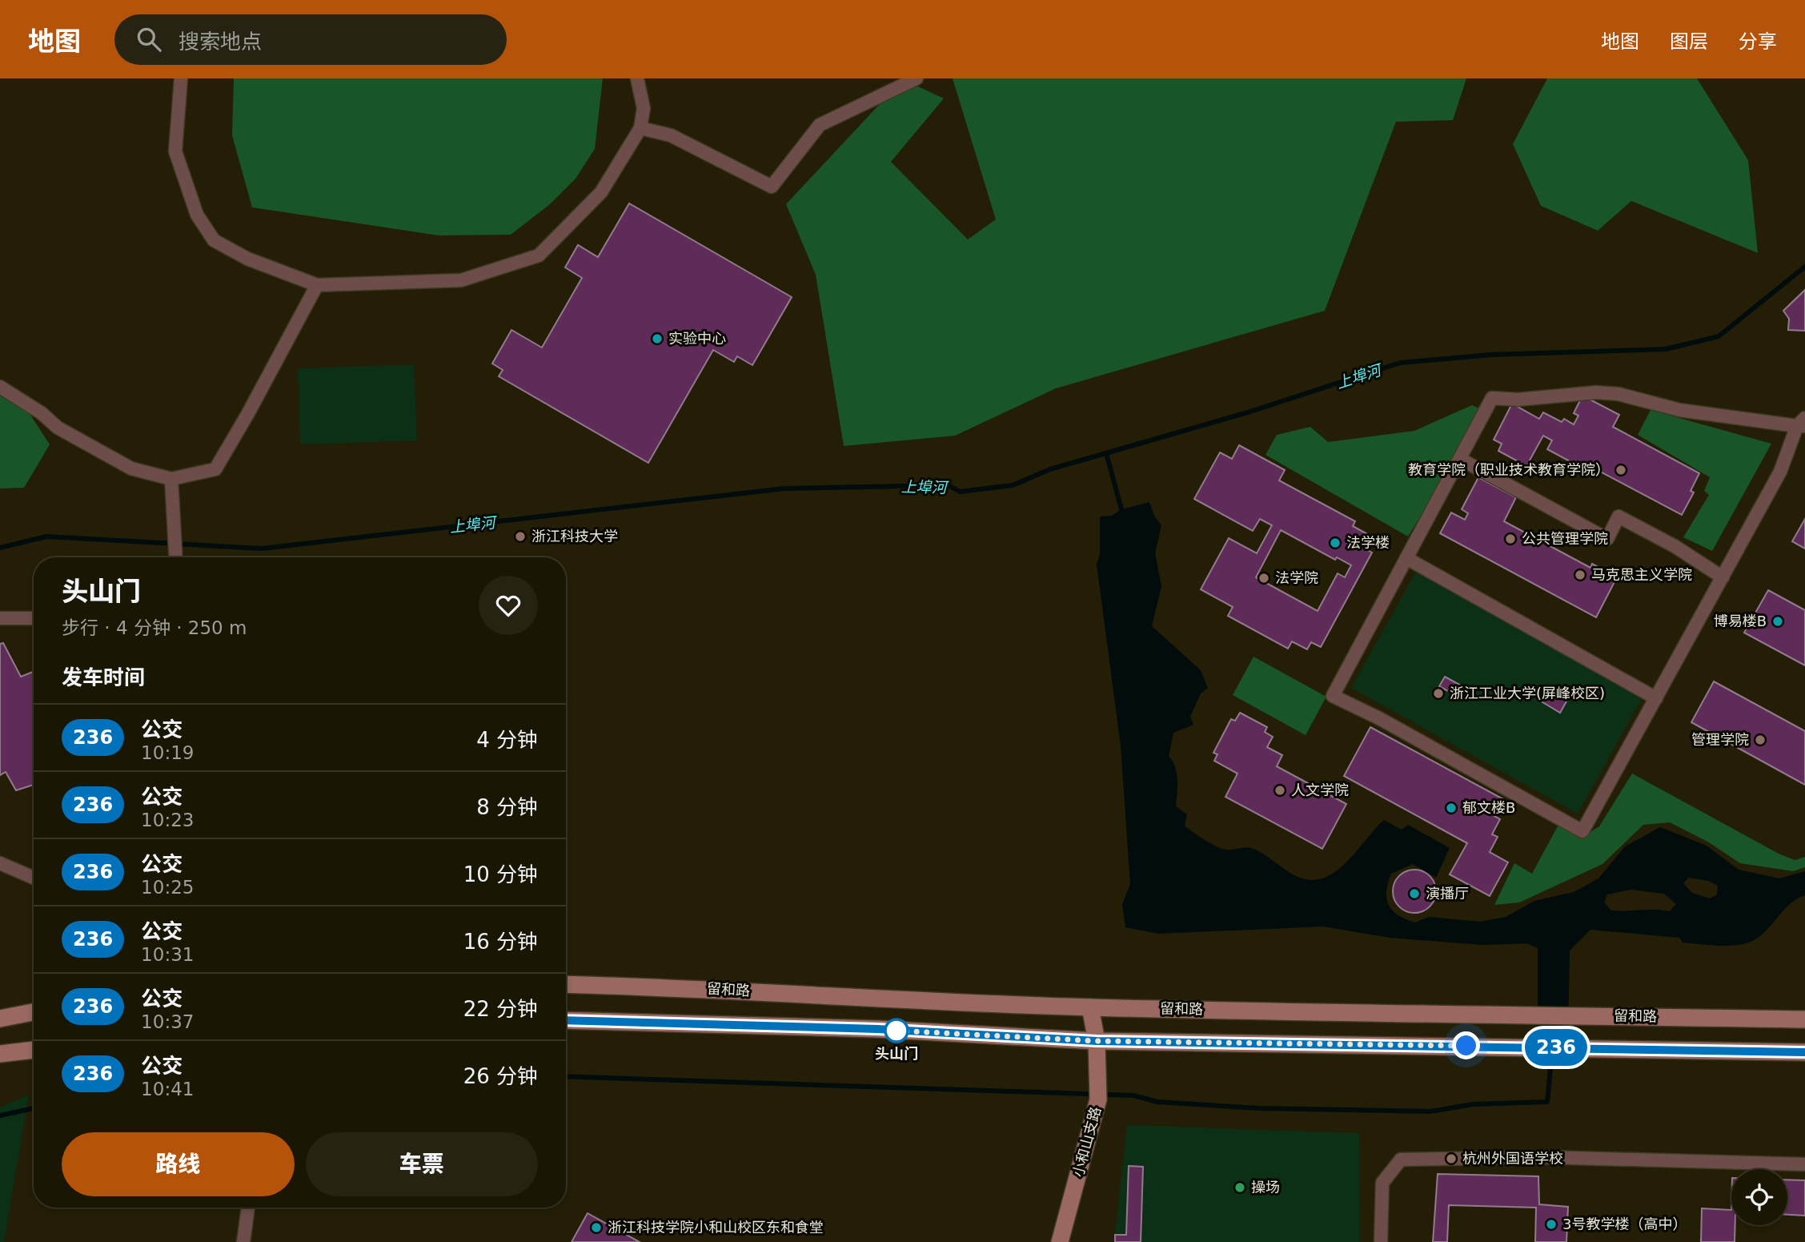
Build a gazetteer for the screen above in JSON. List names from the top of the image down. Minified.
{"streets":{"main road":["留和路","小和山支路"]},"crossings":[["留和路","小和山支路"]],"water":["上埠河"],"places":["实验中心","教育学院（职业技术教育学院）","浙江科技大学","公共管理学院","法学楼","马克思主义学院","法学院","博易楼B","浙江工业大学(屏峰校区)","管理学院","人文学院","郁文楼B","演播厅","头山门","杭州外国语学校","操场","3号教学楼（高中）","浙江科技学院小和山校区东和食堂"],"lines":["bus line 236"],"page":{"header":"地图","search":"搜索地点","nav":["地图","图层","分享"],"on_map":"236","heading":[["头山门","步行 · 4 分钟 · 250 m"],"发车时间"],"list":[{"mark":"236","name":"公交","note":"10:19","value":"4 分钟"},{"mark":"236","name":"公交","note":"10:23","value":"8 分钟"},{"mark":"236","name":"公交","note":"10:25","value":"10 分钟"},{"mark":"236","name":"公交","note":"10:31","value":"16 分钟"},{"mark":"236","name":"公交","note":"10:37","value":"22 分钟"},{"mark":"236","name":"公交","note":"10:41","value":"26 分钟"}],"buttons":["路线","车票"]}}
